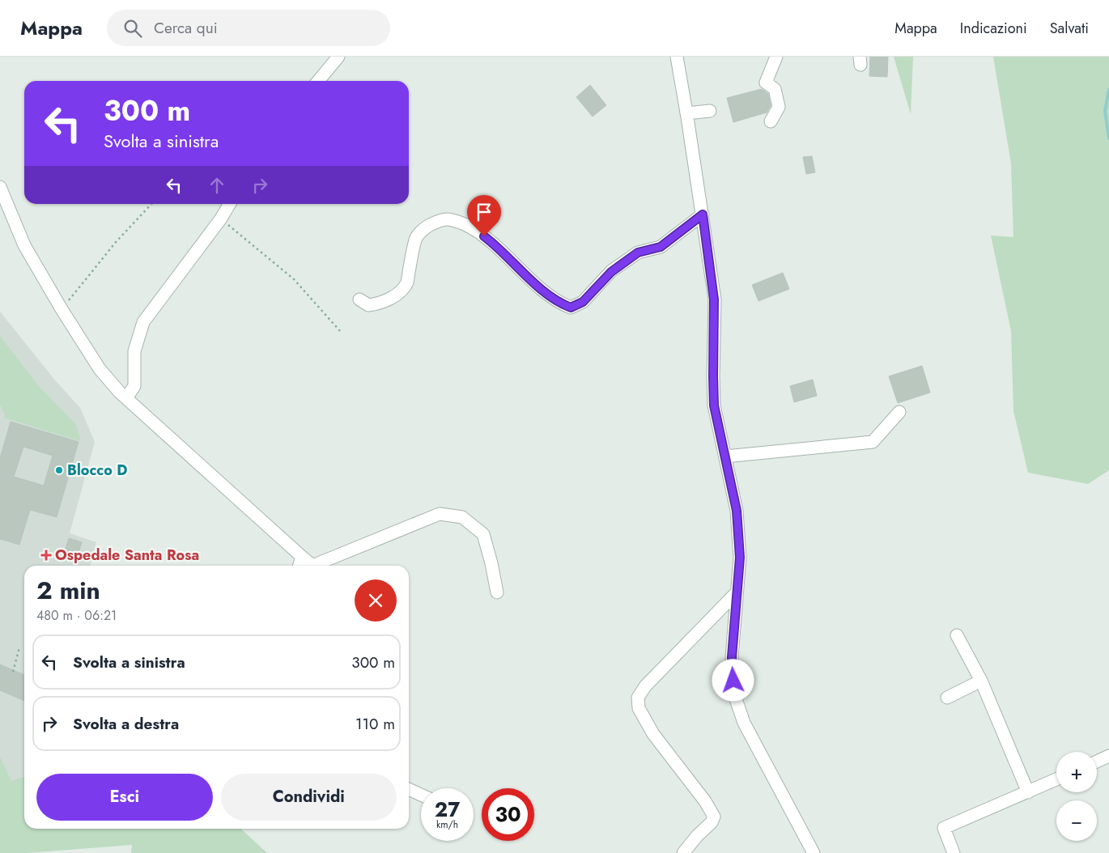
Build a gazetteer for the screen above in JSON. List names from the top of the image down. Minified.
{"places":{"other":["Blocco D"],"health":["Ospedale Santa Rosa"]},"page":{"header":"Mappa","search":"Cerca qui","nav":["Mappa","Indicazioni","Salvati"],"turn":["300 m","Svolta a sinistra"],"heading":["2 min","480 m · 06:21"],"list":[{"name":"Svolta a sinistra","value":"300 m"},{"name":"Svolta a destra","value":"110 m"}],"map_buttons":["+","−"],"buttons":["Esci","Condividi"],"speed":"27 km/h","limit":"30"}}
